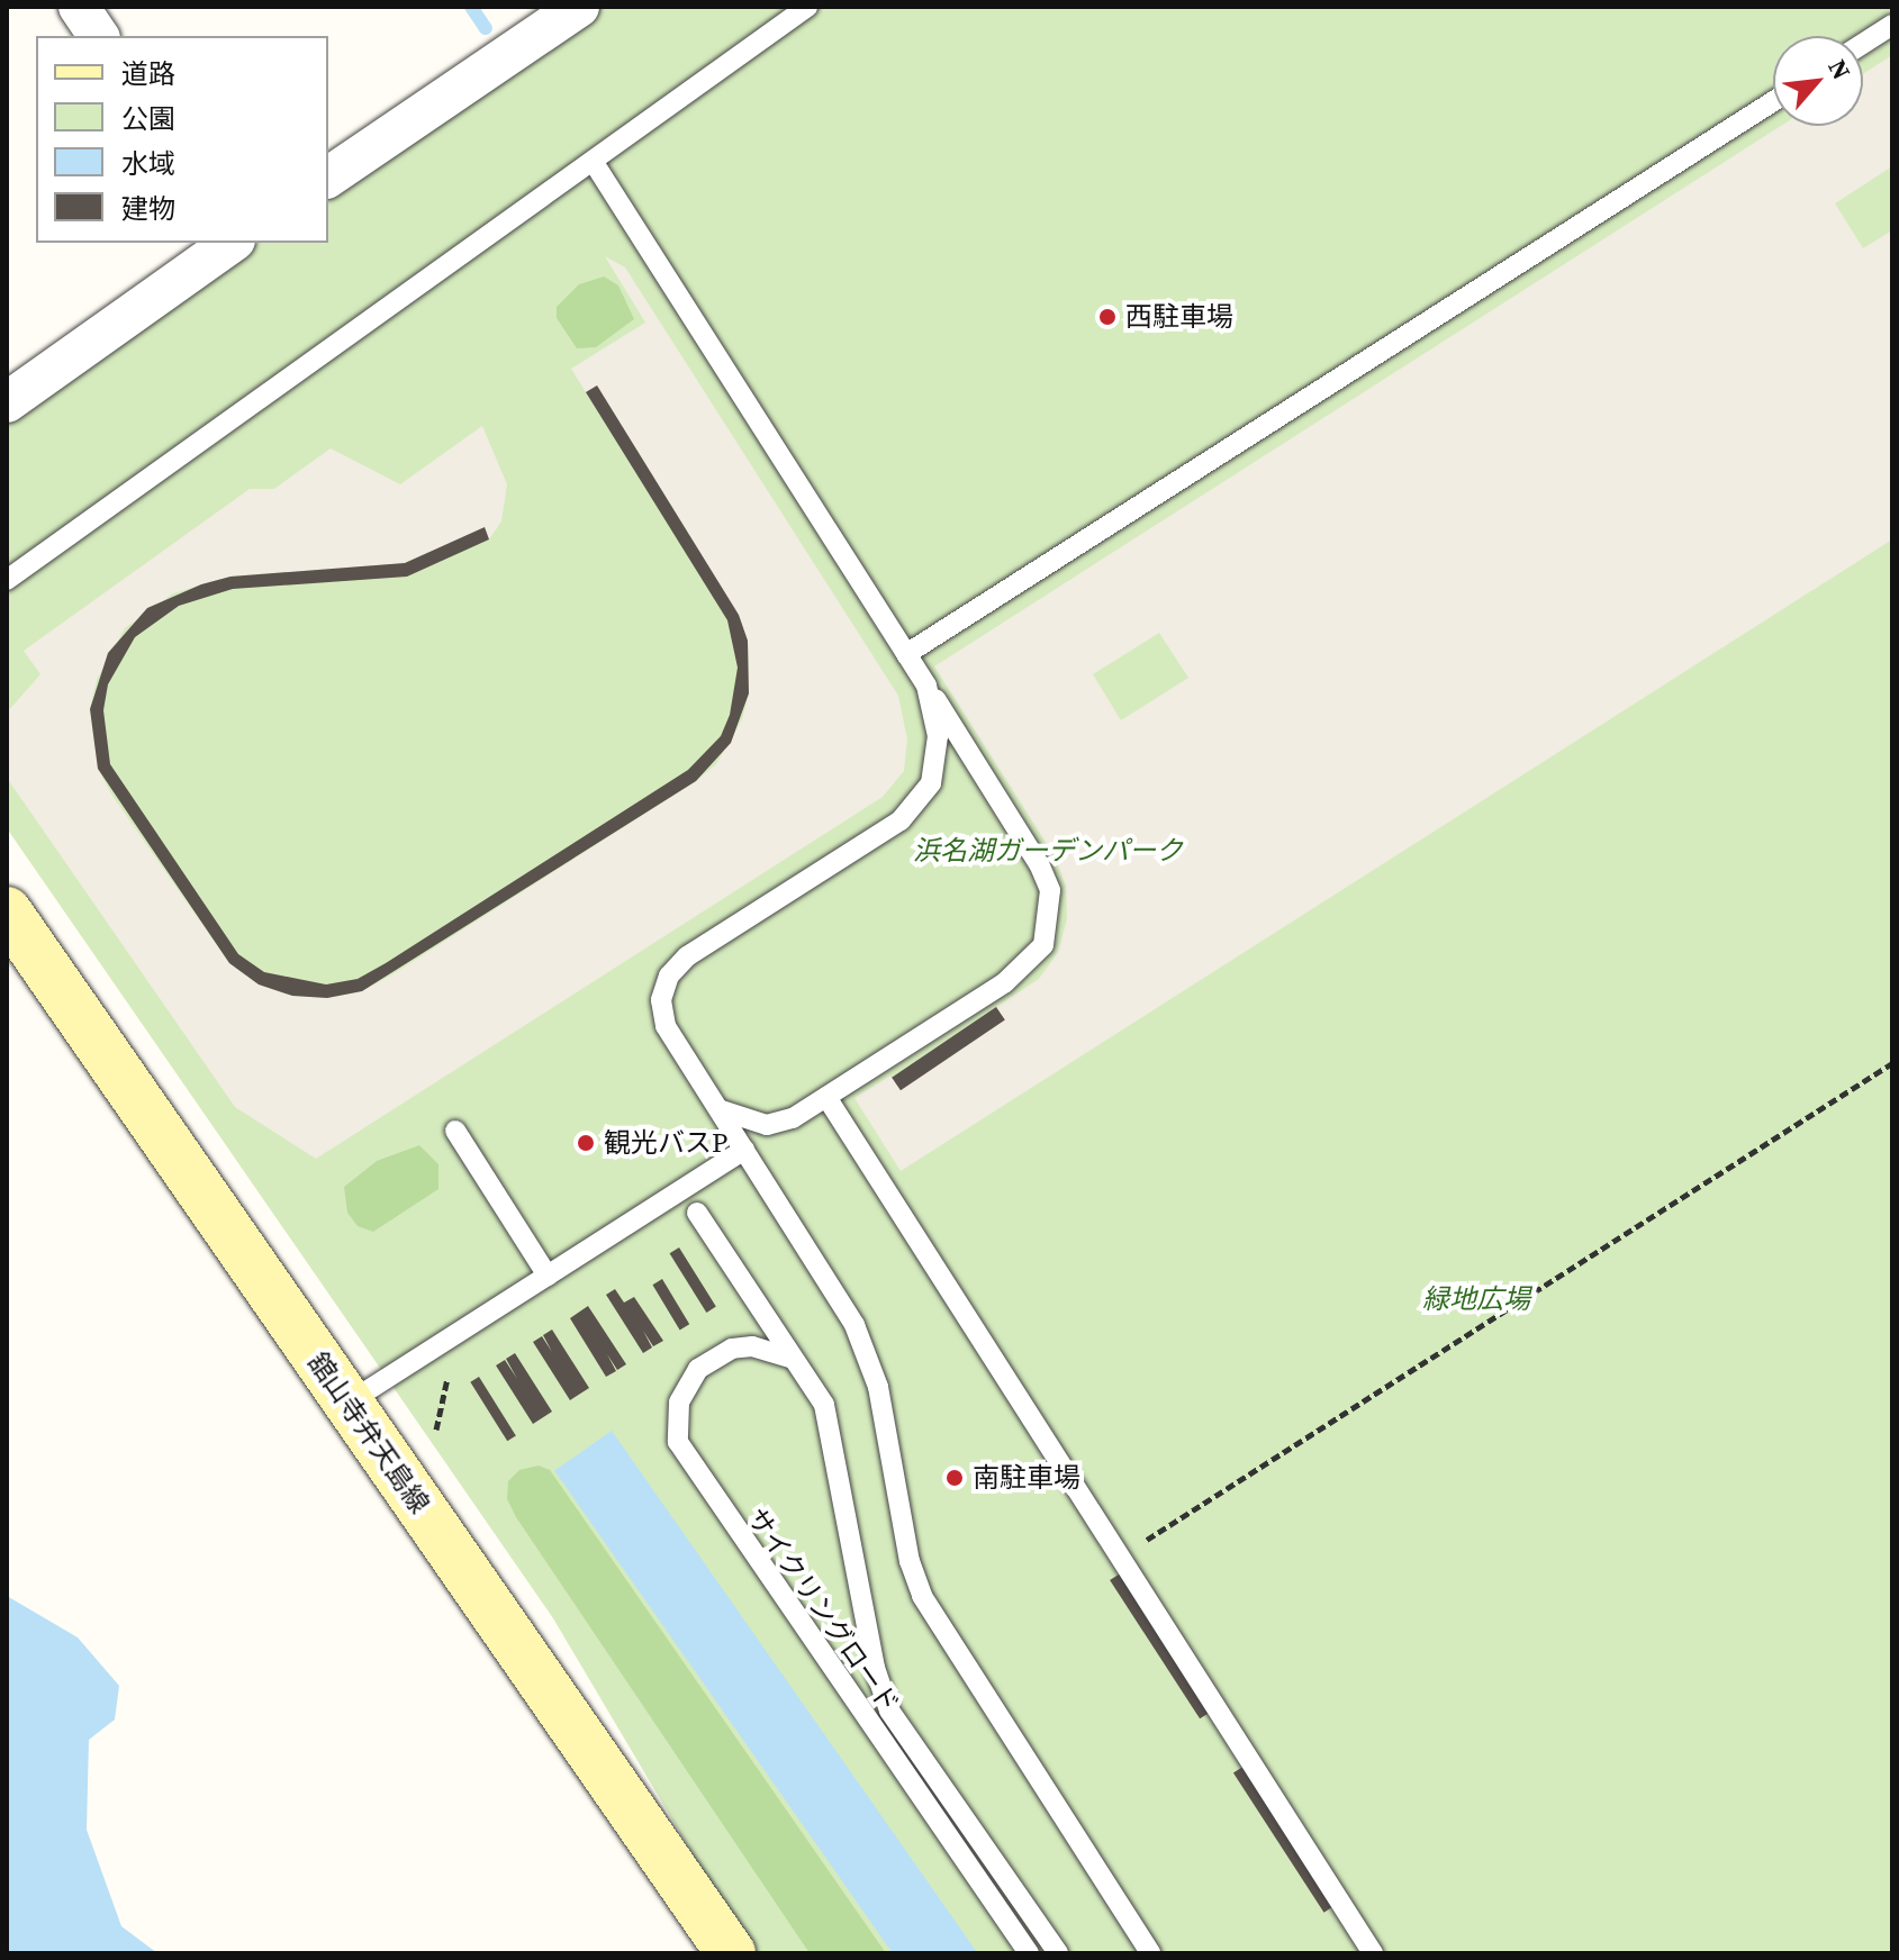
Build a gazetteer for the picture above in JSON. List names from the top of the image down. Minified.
{"streets":{"main road":["舘山寺弁天島線"],"lane":["サイクリングロード"]},"parks":["浜名湖ガーデンパーク","緑地広場"],"places":["西駐車場","観光バスP","南駐車場"],"legend":["道路","公園","水域","建物"],"north":"top right"}
